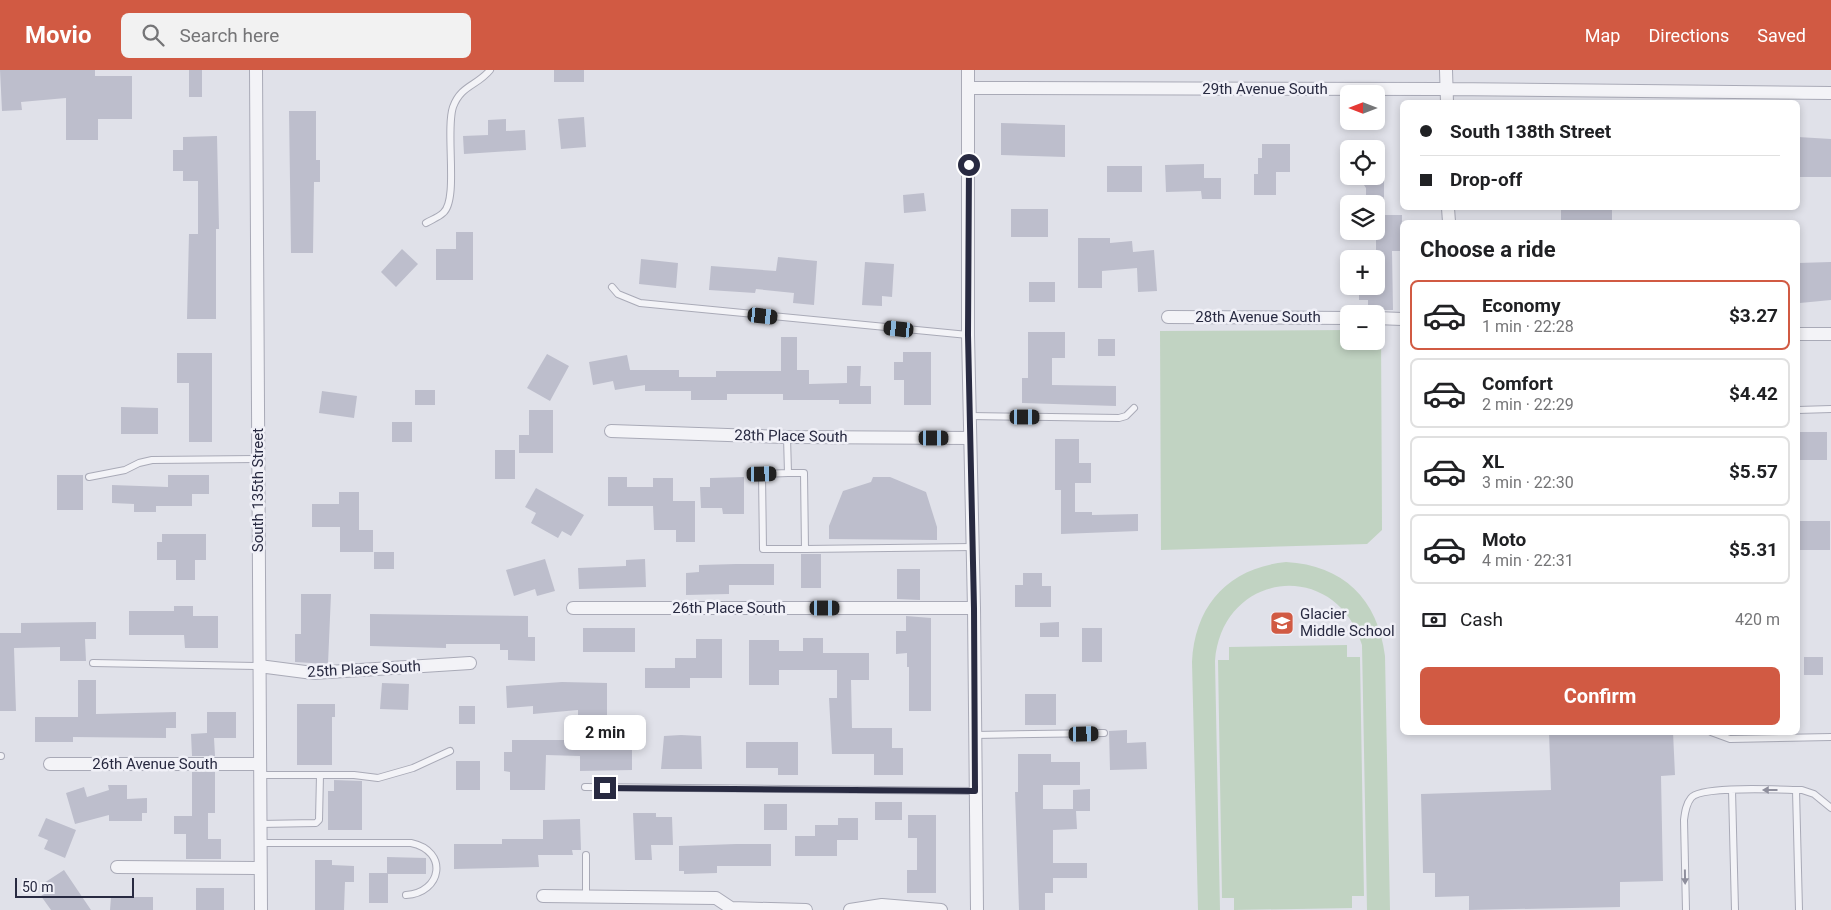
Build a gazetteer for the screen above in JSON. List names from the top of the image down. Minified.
{"streets":{"street":["29th Avenue South","28th Avenue South","28th Place South","South 135th Street","26th Place South","25th Place South","26th Avenue South"]},"crossings":[["South 135th Street","25th Place South"],["South 135th Street","26th Avenue South"]],"places":{"school or university":["Glacier Middle School"]},"scale_bar":"50 m","north":"left","page":{"header":"Movio","search":"Search here","nav":["Map","Directions","Saved"],"map_buttons":["+","−"],"banner":["South 138th Street","Drop-off"],"heading":"Choose a ride","list":[{"name":"Economy","note":"1 min · 22:28","value":"$3.27"},{"name":"Comfort","note":"2 min · 22:29","value":"$4.42"},{"name":"XL","note":"3 min · 22:30","value":"$5.57"},{"name":"Moto","note":"4 min · 22:31","value":"$5.31"}],"pay":["Cash","420 m"],"buttons":"Confirm","bubble":"2 min","scale":"50 m"}}
